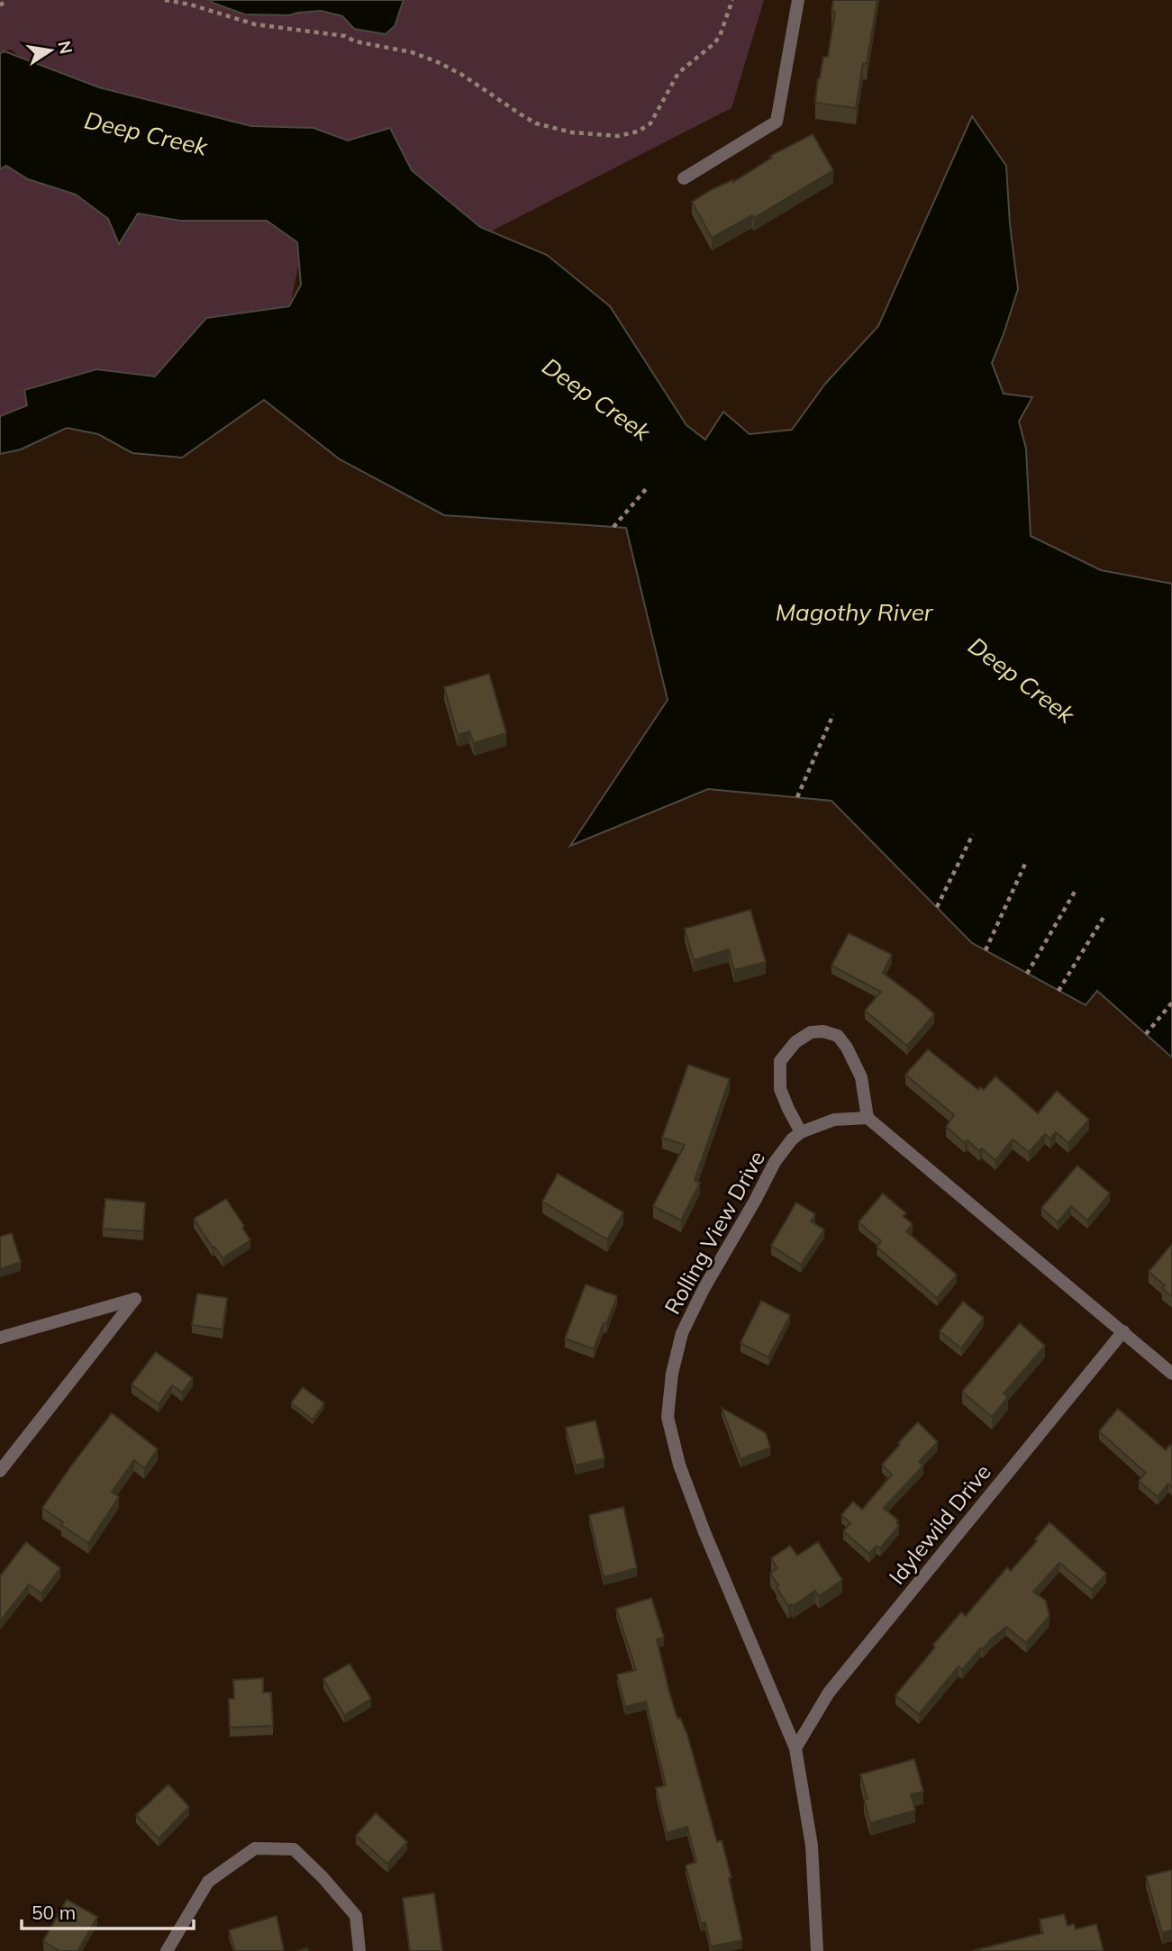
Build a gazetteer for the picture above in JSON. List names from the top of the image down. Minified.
{"streets":{"street":["Rolling View Drive","Idylewild Drive"]},"crossings":[["Rolling View Drive","Idylewild Drive"]],"water":["Deep Creek","Magothy River"],"scale_bar":"50 m","north":"right"}
